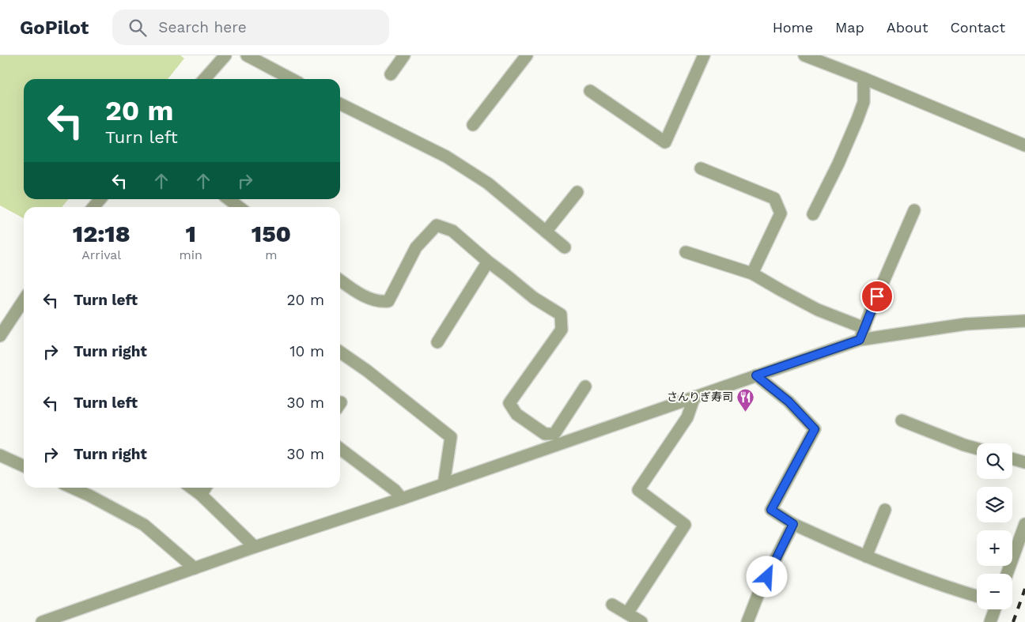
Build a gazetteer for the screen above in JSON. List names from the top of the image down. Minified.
{"places":{"restaurant":["さんりぎ寿司"]},"page":{"header":"GoPilot","search":"Search here","nav":["Home","Map","About","Contact"],"turn":["20 m","Turn left"],"eta":["12:18","Arrival","1","min","150","m"],"list":[{"name":"Turn left","value":"20 m"},{"name":"Turn right","value":"10 m"},{"name":"Turn left","value":"30 m"},{"name":"Turn right","value":"30 m"}],"map_buttons":["+","−"]}}
